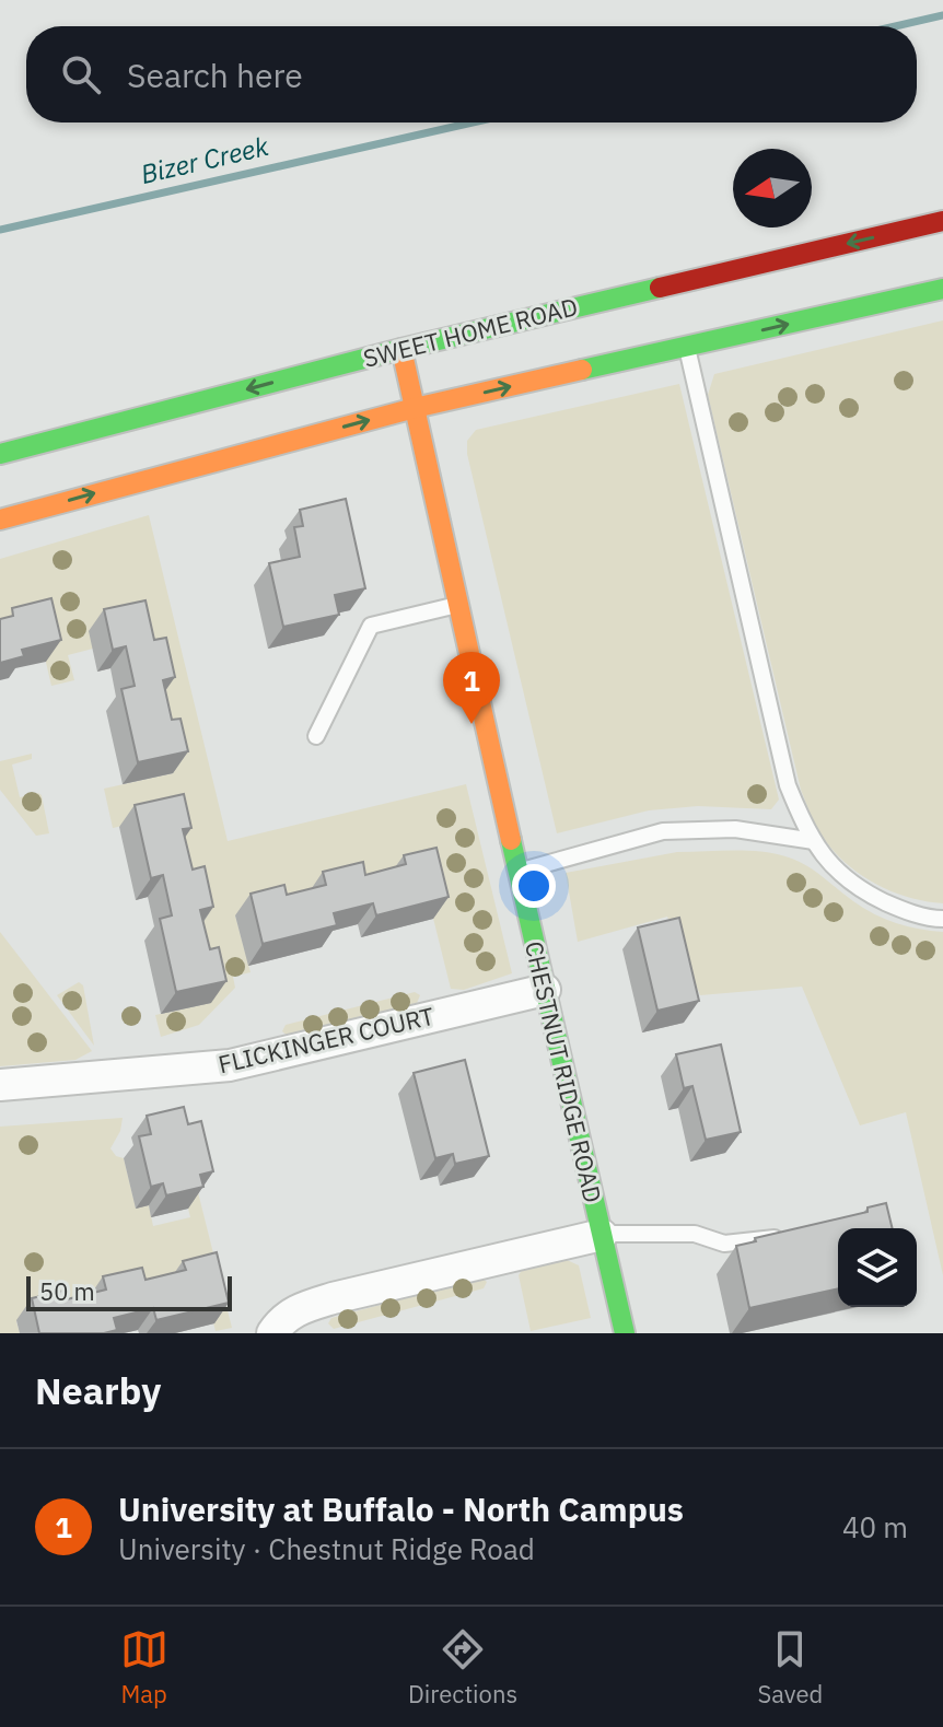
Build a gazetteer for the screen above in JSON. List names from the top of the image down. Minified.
{"streets":{"main road":["SWEET HOME ROAD","CHESTNUT RIDGE ROAD"],"street":["FLICKINGER COURT"]},"crossings":[["SWEET HOME ROAD","CHESTNUT RIDGE ROAD"],["FLICKINGER COURT","CHESTNUT RIDGE ROAD"]],"water":["Bizer Creek"],"scale_bar":"50 m","north":"left","page":{"search":"Search here","pins":"1","scale":"50 m","heading":"Nearby","list":[{"mark":"1","name":"University at Buffalo - North Campus","note":"University · Chestnut Ridge Road","value":"40 m"}],"nav":["Map","Directions","Saved"]}}
